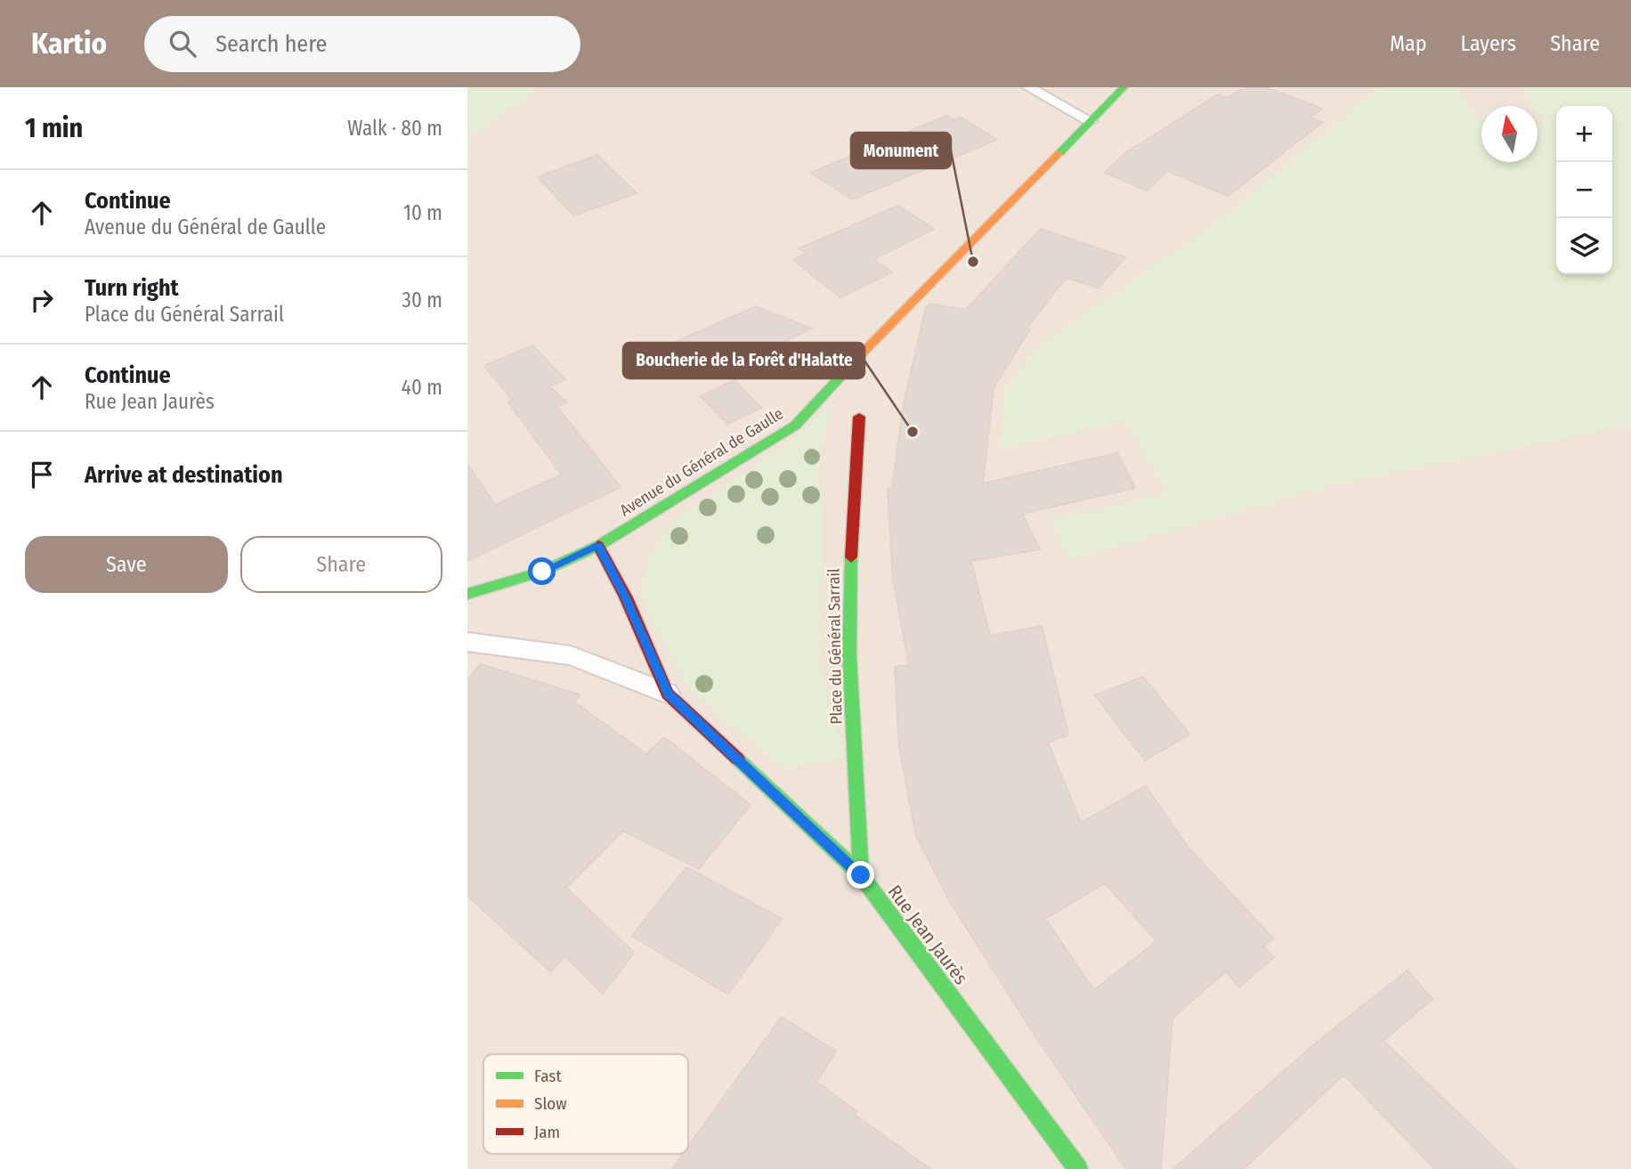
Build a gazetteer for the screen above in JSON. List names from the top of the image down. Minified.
{"streets":{"street":["Avenue du Général de Gaulle","Place du Général Sarrail","Rue Jean Jaurès"]},"crossings":[["Place du Général Sarrail","Rue Jean Jaurès"]],"places":["Monument","Boucherie de la Forêt d'Halatte"],"legend":["Fast","Slow","Jam"],"north":"top","page":{"header":"Kartio","search":"Search here","nav":["Map","Layers","Share"],"heading":["1 min","Walk · 80 m"],"map_buttons":["+","−"],"list":[["Continue","Avenue du Général de Gaulle","10 m"],["Turn right","Place du Général Sarrail","30 m"],["Continue","Rue Jean Jaurès","40 m"],"Arrive at destination"],"buttons":["Save","Share"]}}
